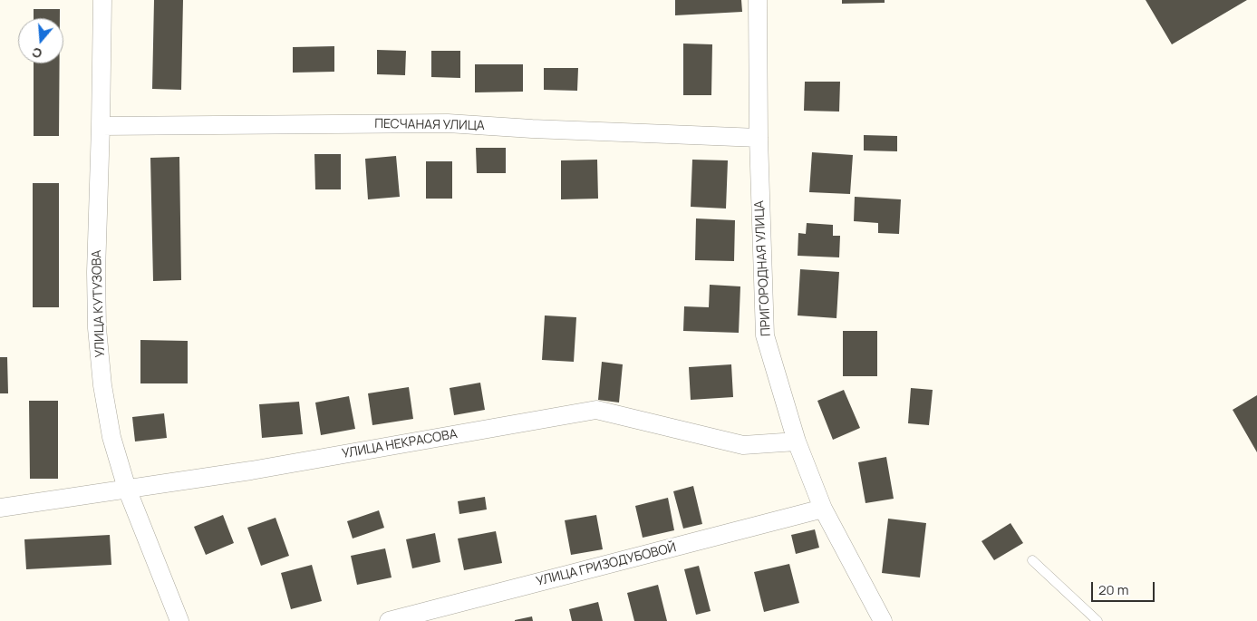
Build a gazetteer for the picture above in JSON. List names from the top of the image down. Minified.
{"streets":{"street":["ПЕСЧАНАЯ УЛИЦА","ПРИГОРОДНАЯ УЛИЦА","УЛИЦА КУТУЗОВА","УЛИЦА НЕКРАСОВА","УЛИЦА ГРИЗОДУБОВОЙ"]},"crossings":[["ПЕСЧАНАЯ УЛИЦА","ПРИГОРОДНАЯ УЛИЦА"],["ПЕСЧАНАЯ УЛИЦА","УЛИЦА КУТУЗОВА"],["ПРИГОРОДНАЯ УЛИЦА","УЛИЦА НЕКРАСОВА"],["ПРИГОРОДНАЯ УЛИЦА","УЛИЦА ГРИЗОДУБОВОЙ"],["УЛИЦА КУТУЗОВА","УЛИЦА НЕКРАСОВА"]],"scale_bar":"20 m","north":"bottom"}
